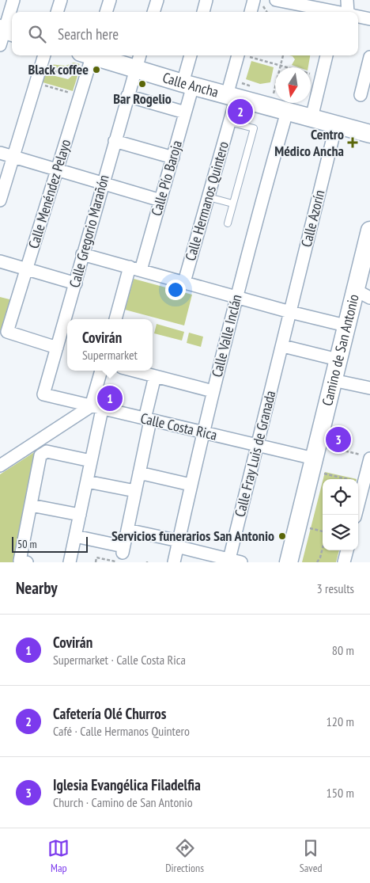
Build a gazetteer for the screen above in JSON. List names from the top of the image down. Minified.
{"streets":{"main road":["Calle Ancha","Camino de San Antonio"],"street":["Calle Pío Baroja","Calle Menéndez Pelayo","Calle Hermanos Quintero","Calle Azorín","Calle Gregorio Marañón","Calle Valle Inclán","Calle Costa Rica","Calle Fray Luis de Granada"]},"crossings":[["Calle Ancha","Calle Pío Baroja"],["Calle Ancha","Calle Hermanos Quintero"],["Calle Ancha","Calle Azorín"],["Calle Ancha","Calle Gregorio Marañón"],["Calle Ancha","Calle Valle Inclán"],["Calle Menéndez Pelayo","Calle Gregorio Marañón"],["Calle Azorín","Calle Fray Luis de Granada"],["Calle Gregorio Marañón","Calle Costa Rica"],["Calle Valle Inclán","Calle Costa Rica"],["Camino de San Antonio","Calle Costa Rica"],["Calle Costa Rica","Calle Fray Luis de Granada"]],"places":{"other":["Black coffee","Bar Rogelio","Servicios funerarios San Antonio"],"health":["Centro Médico Ancha"]},"scale_bar":"50 m","north":"bottom","page":{"search":"Search here","pins":["2","1","3"],"popup":["Covirán","Supermarket"],"scale":"50 m","heading":["Nearby","3 results"],"list":[{"mark":"1","name":"Covirán","note":"Supermarket · Calle Costa Rica","value":"80 m"},{"mark":"2","name":"Cafetería Olé Churros","note":"Café · Calle Hermanos Quintero","value":"120 m"},{"mark":"3","name":"Iglesia Evangélica Filadelfia","note":"Church · Camino de San Antonio","value":"150 m"}],"nav":["Map","Directions","Saved"]}}
